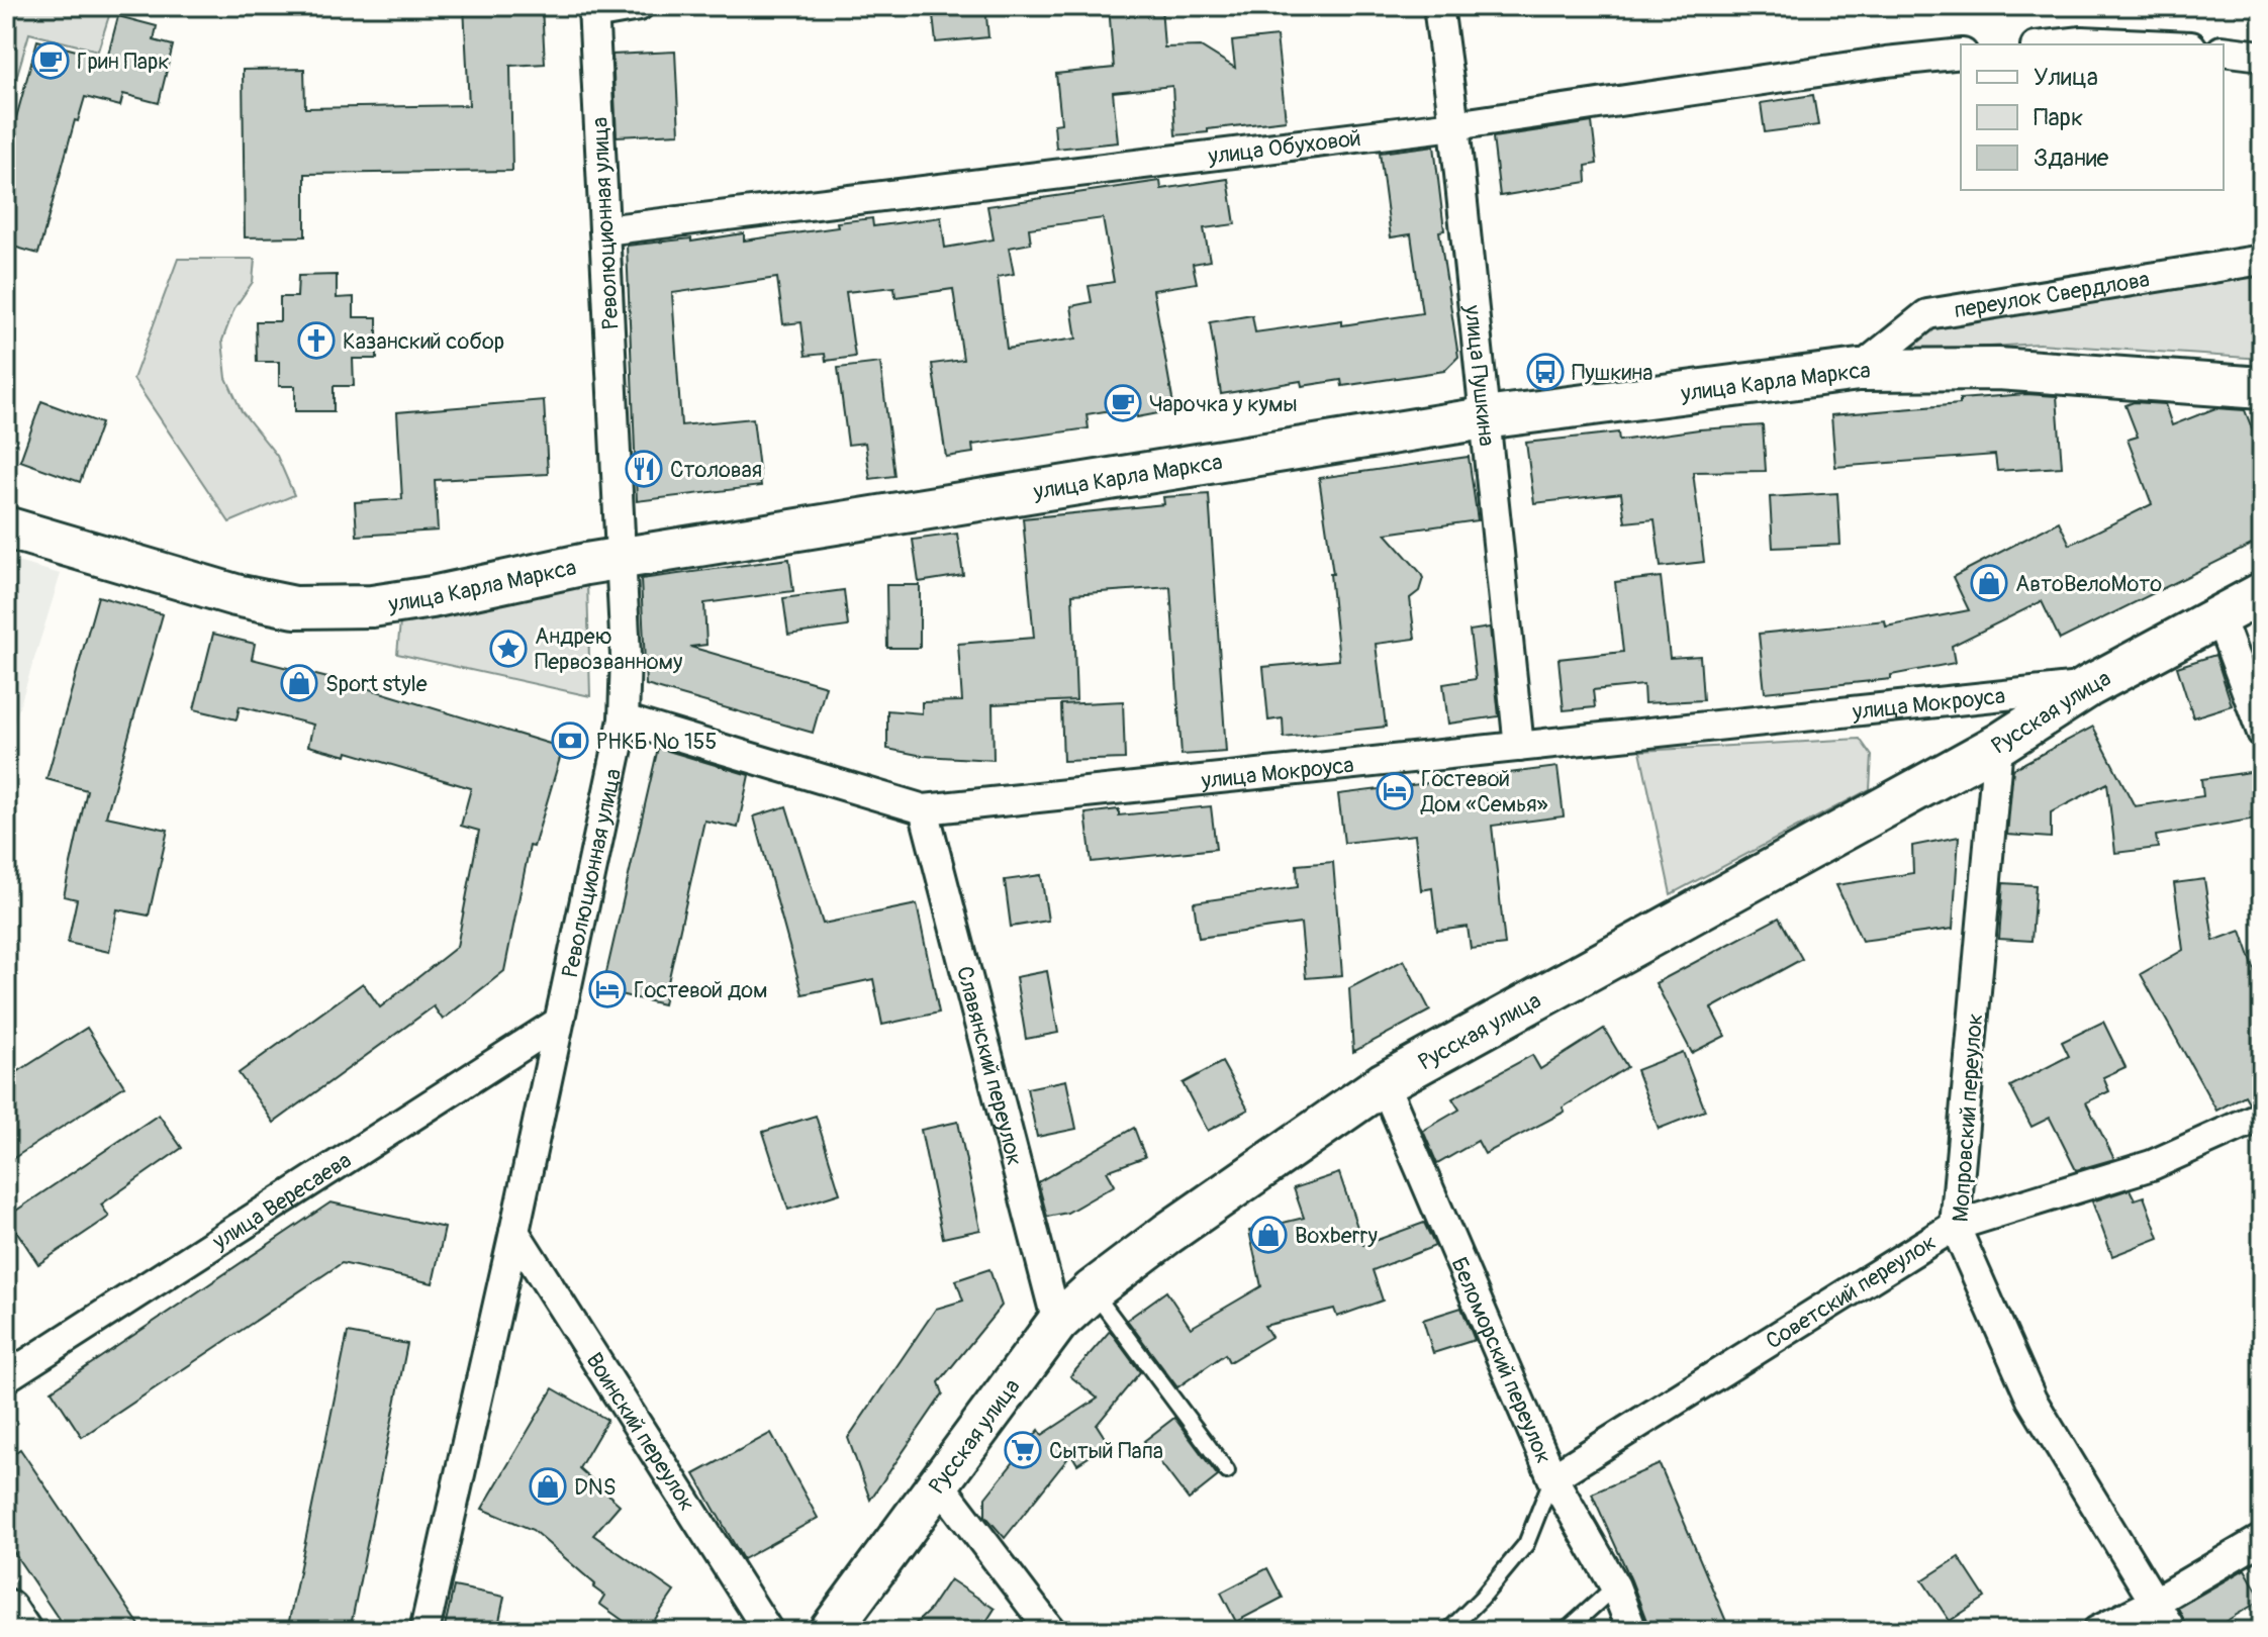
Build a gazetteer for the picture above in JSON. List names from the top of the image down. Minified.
{"streets":{"main road":["улица Карла Маркса","Русская улица"],"street":["улица Обуховой","Революционная улица","переулок Свердлова","улица Пушкина","улица Мокроуса","Славянский переулок","Мопровский переулок","улица Вересаева","Советский переулок","Беломорский переулок","Воинский переулок"]},"crossings":[["улица Обуховой","Революционная улица"],["улица Обуховой","улица Пушкина"],["Революционная улица","улица Карла Маркса"],["Революционная улица","улица Мокроуса"],["Революционная улица","улица Вересаева"],["Революционная улица","Воинский переулок"],["переулок Свердлова","улица Карла Маркса"],["улица Пушкина","улица Карла Маркса"],["улица Пушкина","улица Мокроуса"],["улица Мокроуса","Русская улица"],["улица Мокроуса","Славянский переулок"],["Русская улица","Славянский переулок"],["Русская улица","Мопровский переулок"],["Русская улица","Беломорский переулок"],["Мопровский переулок","Советский переулок"],["Советский переулок","Беломорский переулок"]],"places":{"cafe":["Грин Парк","Чарочка у кумы"],"church":["Казанский собор"],"bus stop":["Пушкина"],"restaurant":["Столовая"],"shop":["АвтоВелоМото","Sport style","Boxberry","DNS"],"place":["Андрею Первозванному"],"bank":["РНКБ № 155"],"hotel":["Гостевой Дом «Семья»","Гостевой дом"],"supermarket":["Сытый Папа"]},"legend":["Улица","Парк","Здание"]}
